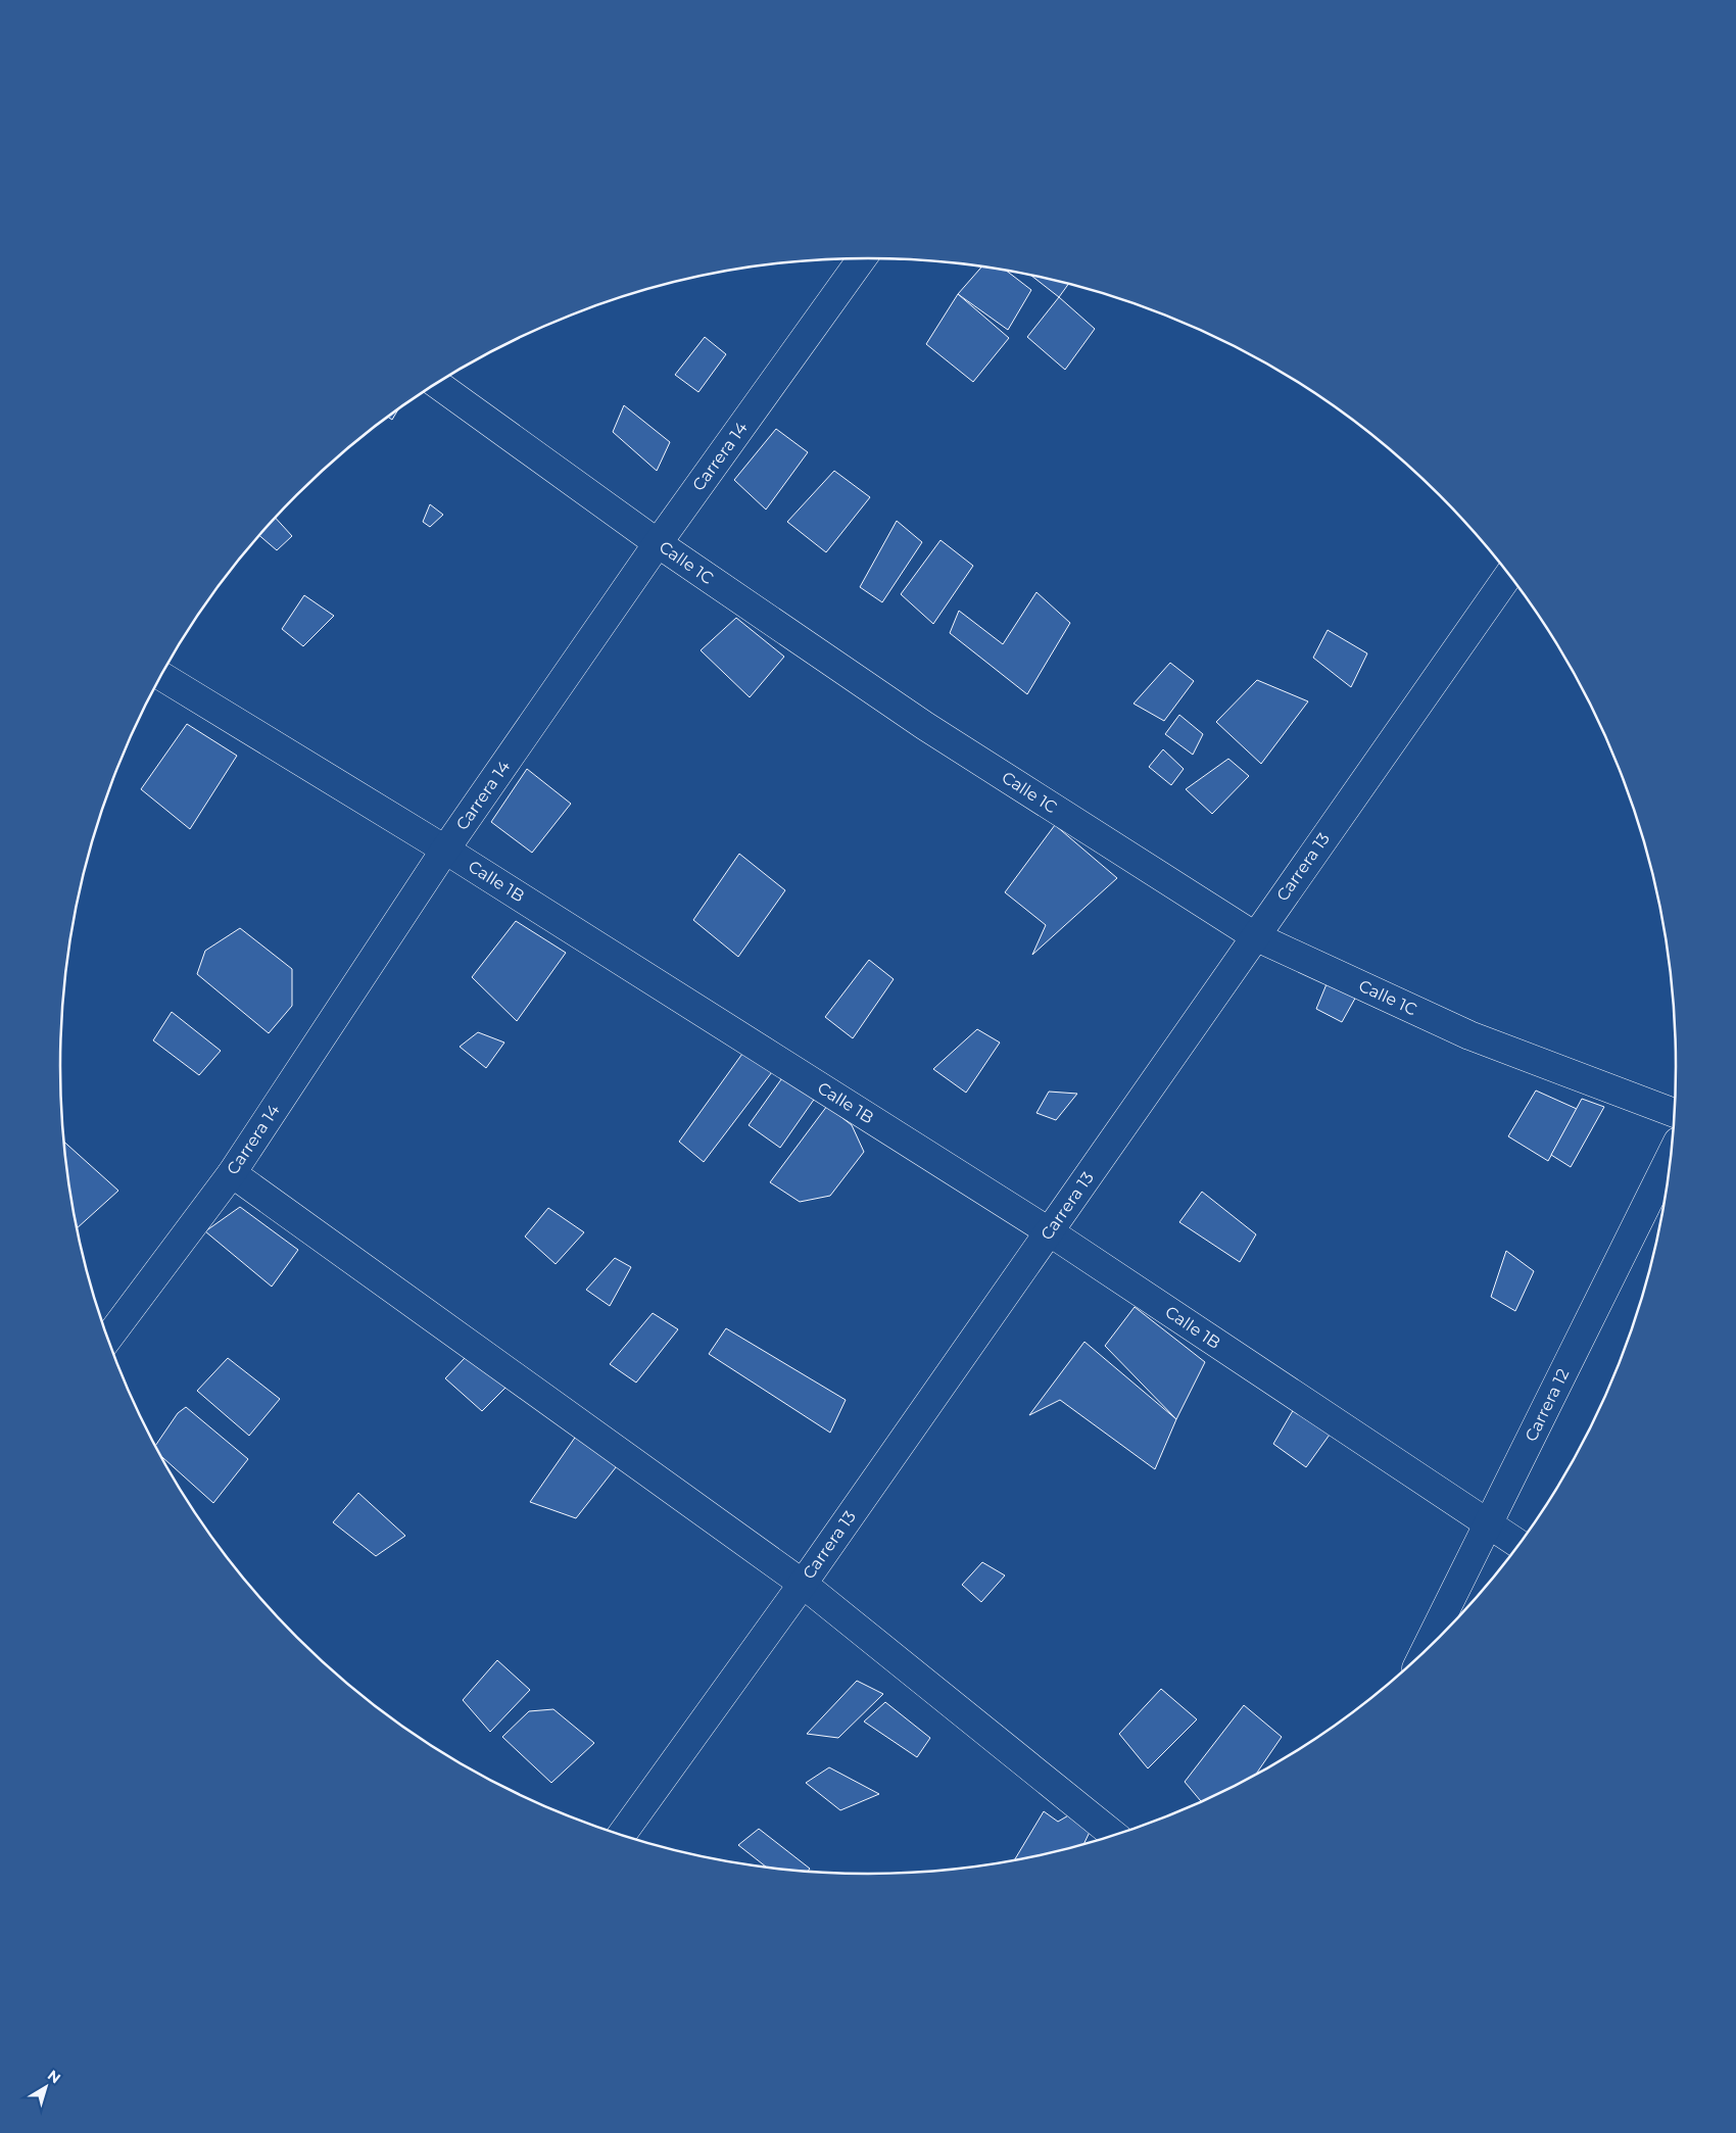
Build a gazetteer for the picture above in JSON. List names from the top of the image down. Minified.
{"streets":{"street":["Carrera 14","Calle 1C","Carrera 13","Calle 1B","Carrera 12"]},"crossings":[["Carrera 14","Calle 1C"],["Carrera 14","Calle 1B"],["Calle 1C","Carrera 13"],["Carrera 13","Calle 1B"],["Calle 1B","Carrera 12"]],"north":"top right"}
